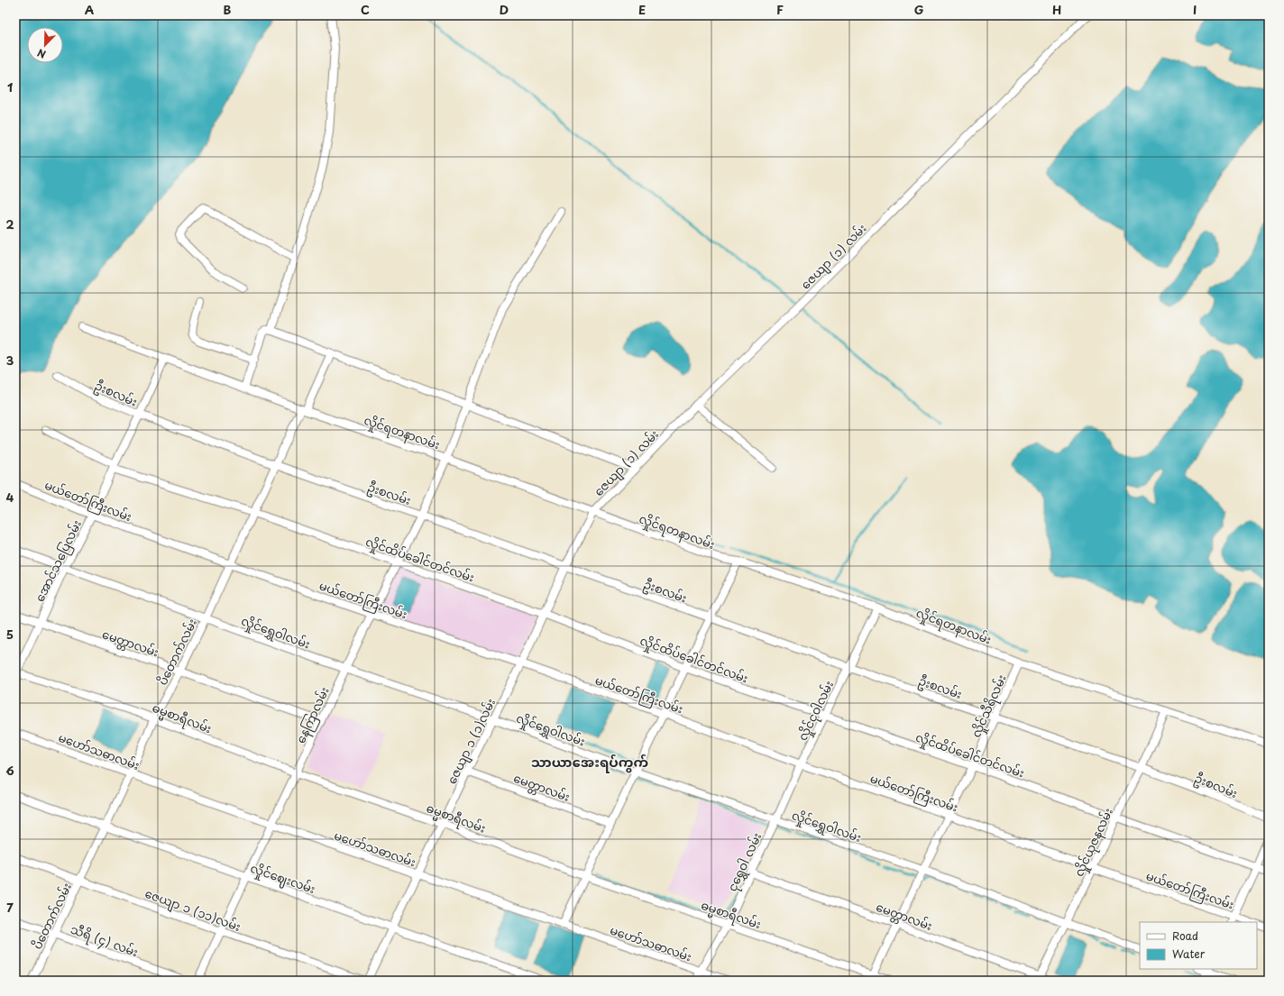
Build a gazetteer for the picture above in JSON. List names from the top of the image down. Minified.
{"streets":{"street":["ဇေယျာ (၁) လမ်း","ဦးစလမ်း","လှိုင်ရတနာလမ်း","မယ်တော်ကြီးလမ်း","လှိုင်ထိပ်ခေါင်တင်လမ်း","အောင်သပြေလမ်း","လှိုင်ရွှေဝါလမ်း","မေတ္တာလမ်း","ပိတောက်လမ်း","လှိုင်သီရိလမ်း","လှိုင်ငုဝါလမ်း","နေကြာလမ်း","ဓမ္မစာရီလမ်း","ဇေယျာ ၁ (၁)လမ်း","မဟော်သဓာလမ်း","လှိုင်ယုဇနလမ်း","ငုရွှေဝါ လမ်း","လှိုင်ဈေးလမ်း","ဇေယျာ ၁ (၁၁)လမ်း","သီရိ (၄) လမ်း"]},"crossings":[["ဇေယျာ (၁) လမ်း","လှိုင်ရတနာလမ်း"],["ဇေယျာ (၁) လမ်း","ဇေယျာ ၁ (၁)လမ်း"],["ဦးစလမ်း","အောင်သပြေလမ်း"],["ဦးစလမ်း","ပိတောက်လမ်း"],["ဦးစလမ်း","လှိုင်သီရိလမ်း"],["ဦးစလမ်း","လှိုင်ငုဝါလမ်း"],["ဦးစလမ်း","နေကြာလမ်း"],["ဦးစလမ်း","ဇေယျာ ၁ (၁)လမ်း"],["ဦးစလမ်း","လှိုင်ယုဇနလမ်း"],["လှိုင်ရတနာလမ်း","အောင်သပြေလမ်း"],["လှိုင်ရတနာလမ်း","ပိတောက်လမ်း"],["လှိုင်ရတနာလမ်း","လှိုင်သီရိလမ်း"],["လှိုင်ရတနာလမ်း","လှိုင်ငုဝါလမ်း"],["လှိုင်ရတနာလမ်း","နေကြာလမ်း"],["လှိုင်ရတနာလမ်း","ဇေယျာ ၁ (၁)လမ်း"],["လှိုင်ရတနာလမ်း","လှိုင်ယုဇနလမ်း"],["မယ်တော်ကြီးလမ်း","အောင်သပြေလမ်း"],["မယ်တော်ကြီးလမ်း","ပိတောက်လမ်း"],["မယ်တော်ကြီးလမ်း","လှိုင်သီရိလမ်း"],["မယ်တော်ကြီးလမ်း","လှိုင်ငုဝါလမ်း"],["မယ်တော်ကြီးလမ်း","နေကြာလမ်း"],["မယ်တော်ကြီးလမ်း","ဇေယျာ ၁ (၁)လမ်း"],["မယ်တော်ကြီးလမ်း","လှိုင်ယုဇနလမ်း"],["လှိုင်ထိပ်ခေါင်တင်လမ်း","အောင်သပြေလမ်း"],["လှိုင်ထိပ်ခေါင်တင်လမ်း","ပိတောက်လမ်း"],["လှိုင်ထိပ်ခေါင်တင်လမ်း","လှိုင်သီရိလမ်း"],["လှိုင်ထိပ်ခေါင်တင်လမ်း","လှိုင်ငုဝါလမ်း"],["လှိုင်ထိပ်ခေါင်တင်လမ်း","နေကြာလမ်း"],["လှိုင်ထိပ်ခေါင်တင်လမ်း","ဇေယျာ ၁ (၁)လမ်း"],["လှိုင်ထိပ်ခေါင်တင်လမ်း","လှိုင်ယုဇနလမ်း"],["အောင်သပြေလမ်း","လှိုင်ရွှေဝါလမ်း"],["အောင်သပြေလမ်း","မေတ္တာလမ်း"],["အောင်သပြေလမ်း","ဓမ္မစာရီလမ်း"],["လှိုင်ရွှေဝါလမ်း","ပိတောက်လမ်း"],["လှိုင်ရွှေဝါလမ်း","လှိုင်သီရိလမ်း"],["လှိုင်ရွှေဝါလမ်း","လှိုင်ငုဝါလမ်း"],["လှိုင်ရွှေဝါလမ်း","နေကြာလမ်း"],["လှိုင်ရွှေဝါလမ်း","ဇေယျာ ၁ (၁)လမ်း"],["လှိုင်ရွှေဝါလမ်း","လှိုင်ယုဇနလမ်း"],["လှိုင်ရွှေဝါလမ်း","ငုရွှေဝါ လမ်း"],["မေတ္တာလမ်း","ပိတောက်လမ်း"],["မေတ္တာလမ်း","လှိုင်သီရိလမ်း"],["မေတ္တာလမ်း","နေကြာလမ်း"],["မေတ္တာလမ်း","ဇေယျာ ၁ (၁)လမ်း"],["မေတ္တာလမ်း","လှိုင်ယုဇနလမ်း"],["မေတ္တာလမ်း","ငုရွှေဝါ လမ်း"],["ပိတောက်လမ်း","ဓမ္မစာရီလမ်း"],["ပိတောက်လမ်း","မဟော်သဓာလမ်း"],["ပိတောက်လမ်း","လှိုင်ဈေးလမ်း"],["ပိတောက်လမ်း","ဇေယျာ ၁ (၁၁)လမ်း"],["ပိတောက်လမ်း","သီရိ (၄) လမ်း"],["လှိုင်သီရိလမ်း","ဓမ္မစာရီလမ်း"],["လှိုင်ငုဝါလမ်း","ငုရွှေဝါ လမ်း"],["နေကြာလမ်း","ဓမ္မစာရီလမ်း"],["နေကြာလမ်း","မဟော်သဓာလမ်း"],["နေကြာလမ်း","လှိုင်ဈေးလမ်း"],["နေကြာလမ်း","ဇေယျာ ၁ (၁၁)လမ်း"],["ဓမ္မစာရီလမ်း","ဇေယျာ ၁ (၁)လမ်း"],["ဓမ္မစာရီလမ်း","ငုရွှေဝါ လမ်း"],["ဇေယျာ ၁ (၁)လမ်း","မဟော်သဓာလမ်း"],["ဇေယျာ ၁ (၁)လမ်း","လှိုင်ဈေးလမ်း"],["မဟော်သဓာလမ်း","ငုရွှေဝါ လမ်း"]],"districts":["သာယာအေးရပ်ကွက်"],"legend":["Road","Water"],"north":"bottom left","grid":{"columns":["A","B","C","D","E","F","G","H","I"],"rows":["1","2","3","4","5","6","7"]}}
